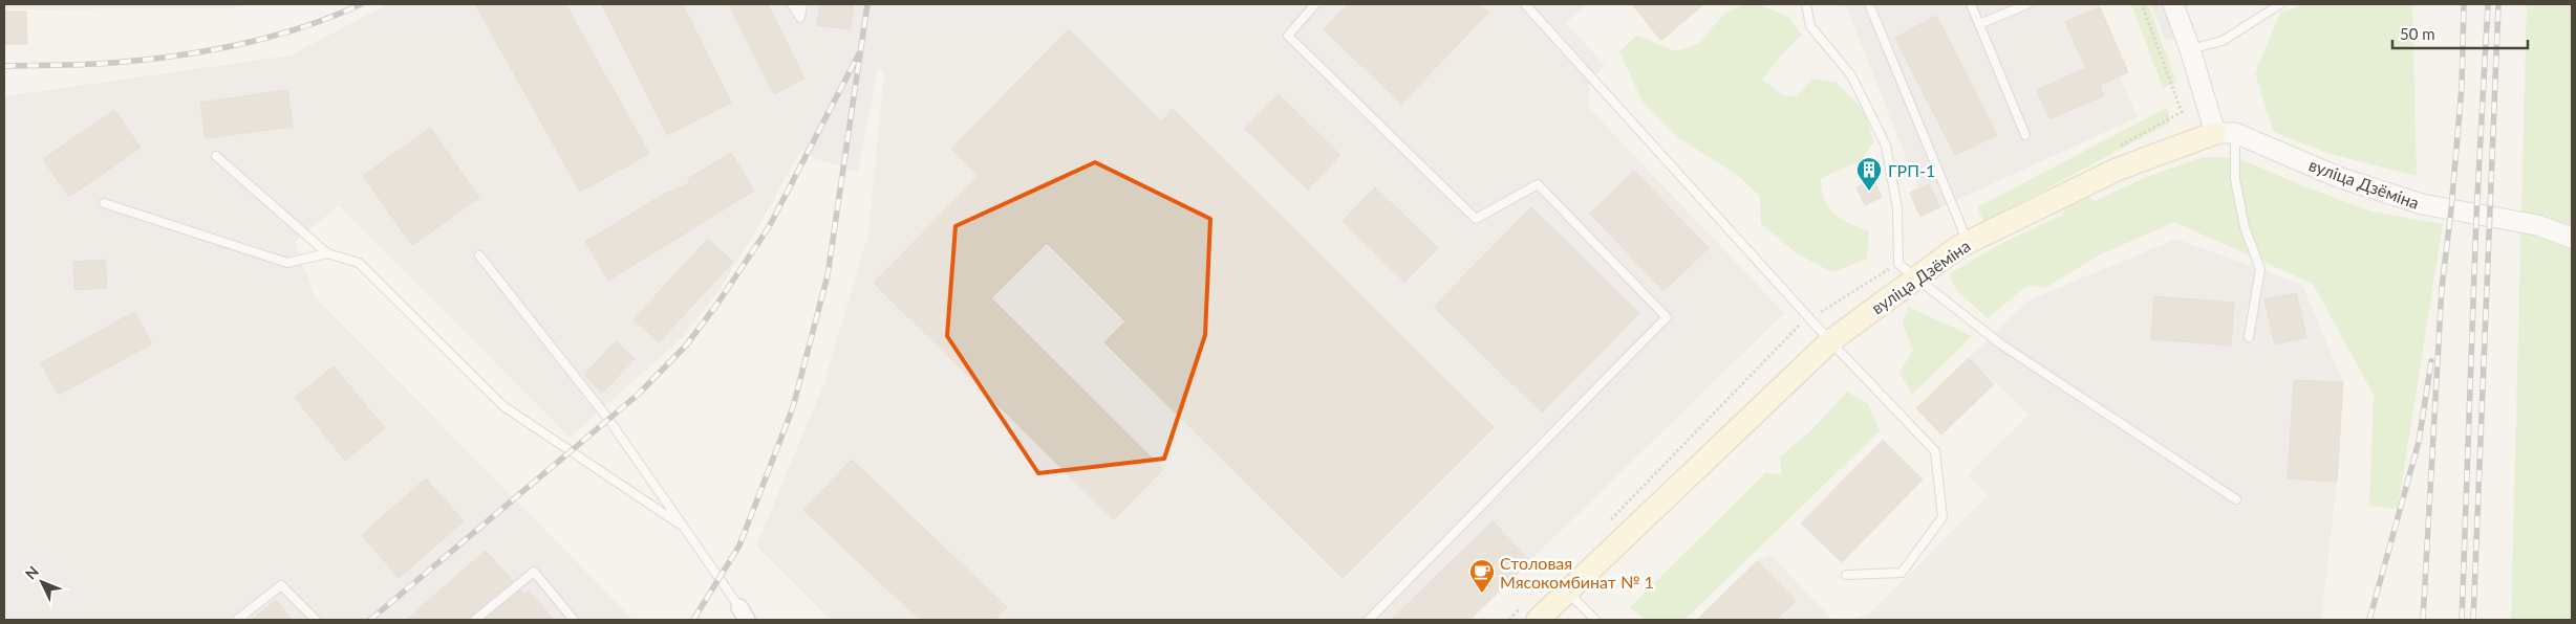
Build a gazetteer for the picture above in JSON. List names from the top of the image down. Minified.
{"streets":{"main road":["вуліца Дзёміна"]},"places":{"building":["ГРП-1"],"cafe":["Столовая Мясокомбинат № 1"]},"scale_bar":"50 m","north":"top left"}
